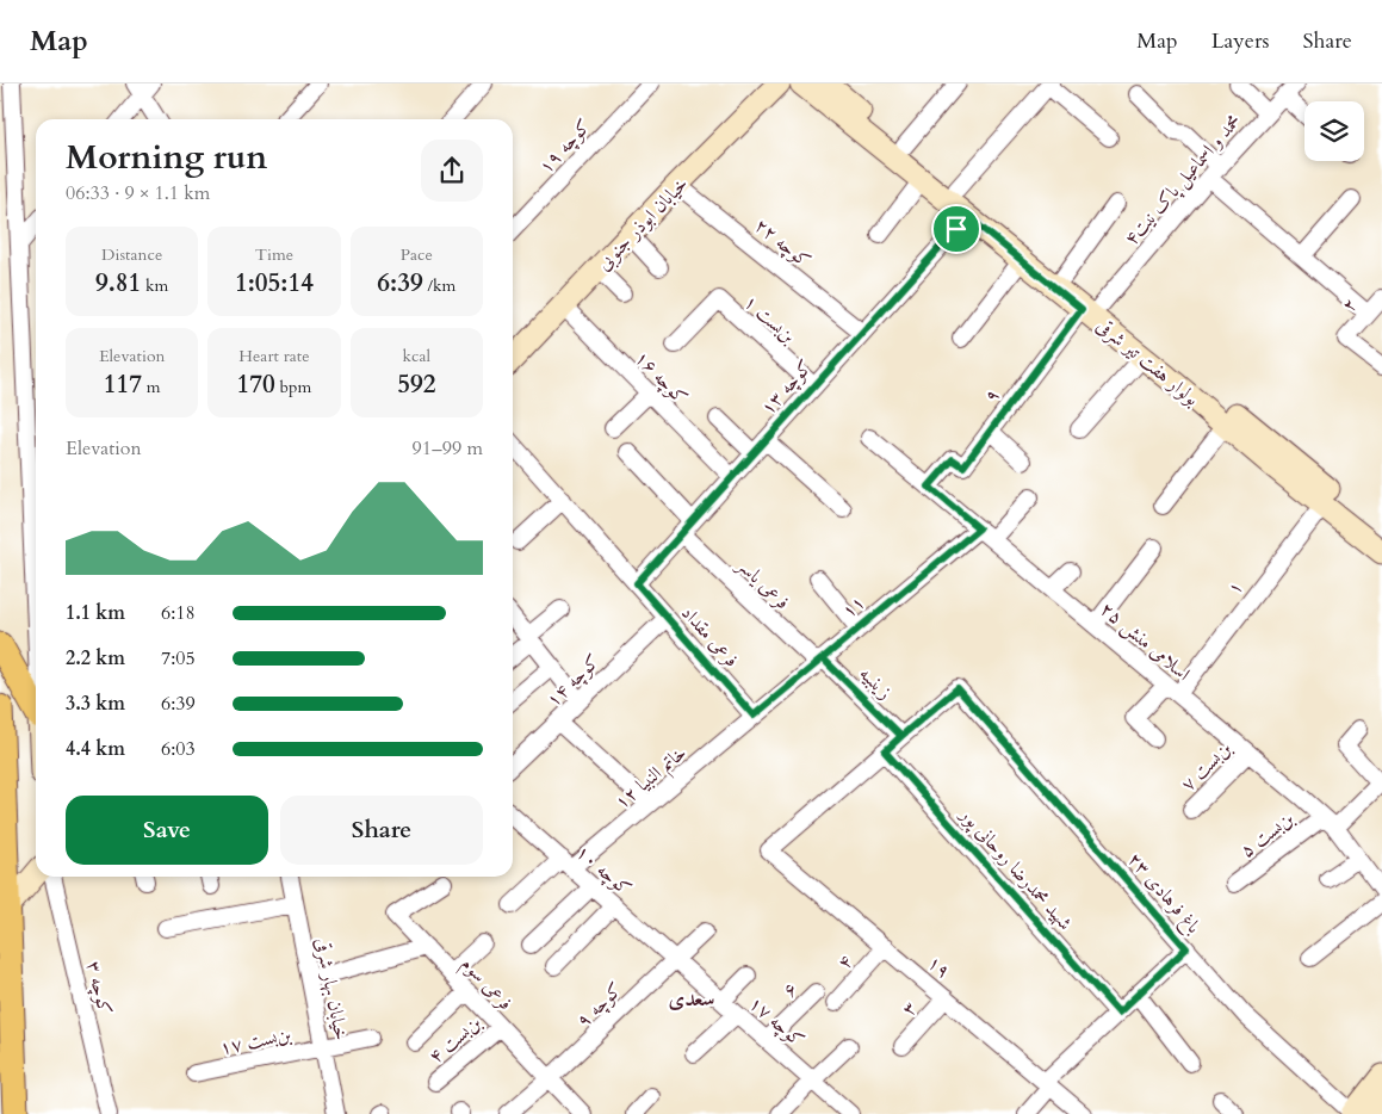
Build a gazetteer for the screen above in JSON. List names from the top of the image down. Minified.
{"streets":{"main road":["خیابان ابوذر جنوبی","بولوار هفت تیر شرقی"],"street":["کوچه ۱۹","محمد و اسماعیل پاک نیت۴","کوچه ۲۲","۲","بن‌بست ۱","کوچه ۱۶","کوچه ۱۳","۹","فرعی یاسر","۱","۱۱","فرعی مقداد","اسلامی منش ۲۵","کوچه ۱۴","زینبیه","بن‌بست ۷","خاتم النبیا ۱۲","بن‌بست ۵","شهید محمدرضا روحانی پور","کوچه ۱۰","باغ فرهادی ۲۳","۴","۱۹","فرعی سوم","کوچه ۳","خیابان بهار شرقی","۶","کوچه ۹","۳","کوچه ۱۷","بن‌بست ۴","بن‌بست ۱۷"]},"crossings":[["محمد و اسماعیل پاک نیت۴","بولوار هفت تیر شرقی"],["محمد و اسماعیل پاک نیت۴","۹"],["خیابان ابوذر جنوبی","کوچه ۲۲"],["خیابان ابوذر جنوبی","کوچه ۱۶"],["کوچه ۲۲","کوچه ۱۳"],["بن‌بست ۱","کوچه ۱۳"],["بولوار هفت تیر شرقی","کوچه ۱۳"],["بولوار هفت تیر شرقی","۹"],["بولوار هفت تیر شرقی","۱"],["کوچه ۱۶","کوچه ۱۳"],["کوچه ۱۳","فرعی یاسر"],["کوچه ۱۳","فرعی مقداد"],["۹","اسلامی منش ۲۵"],["فرعی یاسر","۱۱"],["فرعی یاسر","زینبیه"],["۱","اسلامی منش ۲۵"],["۱۱","فرعی مقداد"],["۱۱","اسلامی منش ۲۵"],["۱۱","زینبیه"],["۱۱","خاتم النبیا ۱۲"],["فرعی مقداد","کوچه ۱۴"],["فرعی مقداد","خاتم النبیا ۱۲"],["اسلامی منش ۲۵","بن‌بست ۷"],["اسلامی منش ۲۵","بن‌بست ۵"],["زینبیه","باغ فرهادی ۲۳"],["خاتم النبیا ۱۲","کوچه ۱۰"],["شهید محمدرضا روحانی پور","۱۹"],["کوچه ۱۰","کوچه ۹"],["کوچه ۱۰","کوچه ۱۷"],["۴","۱۹"],["۱۹","۳"],["فرعی سوم","کوچه ۹"],["فرعی سوم","بن‌بست ۴"],["خیابان بهار شرقی","بن‌بست ۱۷"],["۶","کوچه ۱۷"],["کوچه ۹","کوچه ۱۷"]],"districts":["سعدی"],"page":{"header":"Map","nav":["Map","Layers","Share"],"heading":["Morning run","06:33 · 9 × 1.1 km"],"stats":[["Distance","9.81 km"],["Time","1:05:14"],["Pace","6:39 /km"],["Elevation","117 m"],["Heart rate","170 bpm"],["kcal","592"]],"chart":["Elevation","91–99 m"],"list":[{"name":"1.1 km","note":"6:18"},{"name":"2.2 km","note":"7:05"},{"name":"3.3 km","note":"6:39"},{"name":"4.4 km","note":"6:03"}],"buttons":["Save","Share"]}}
